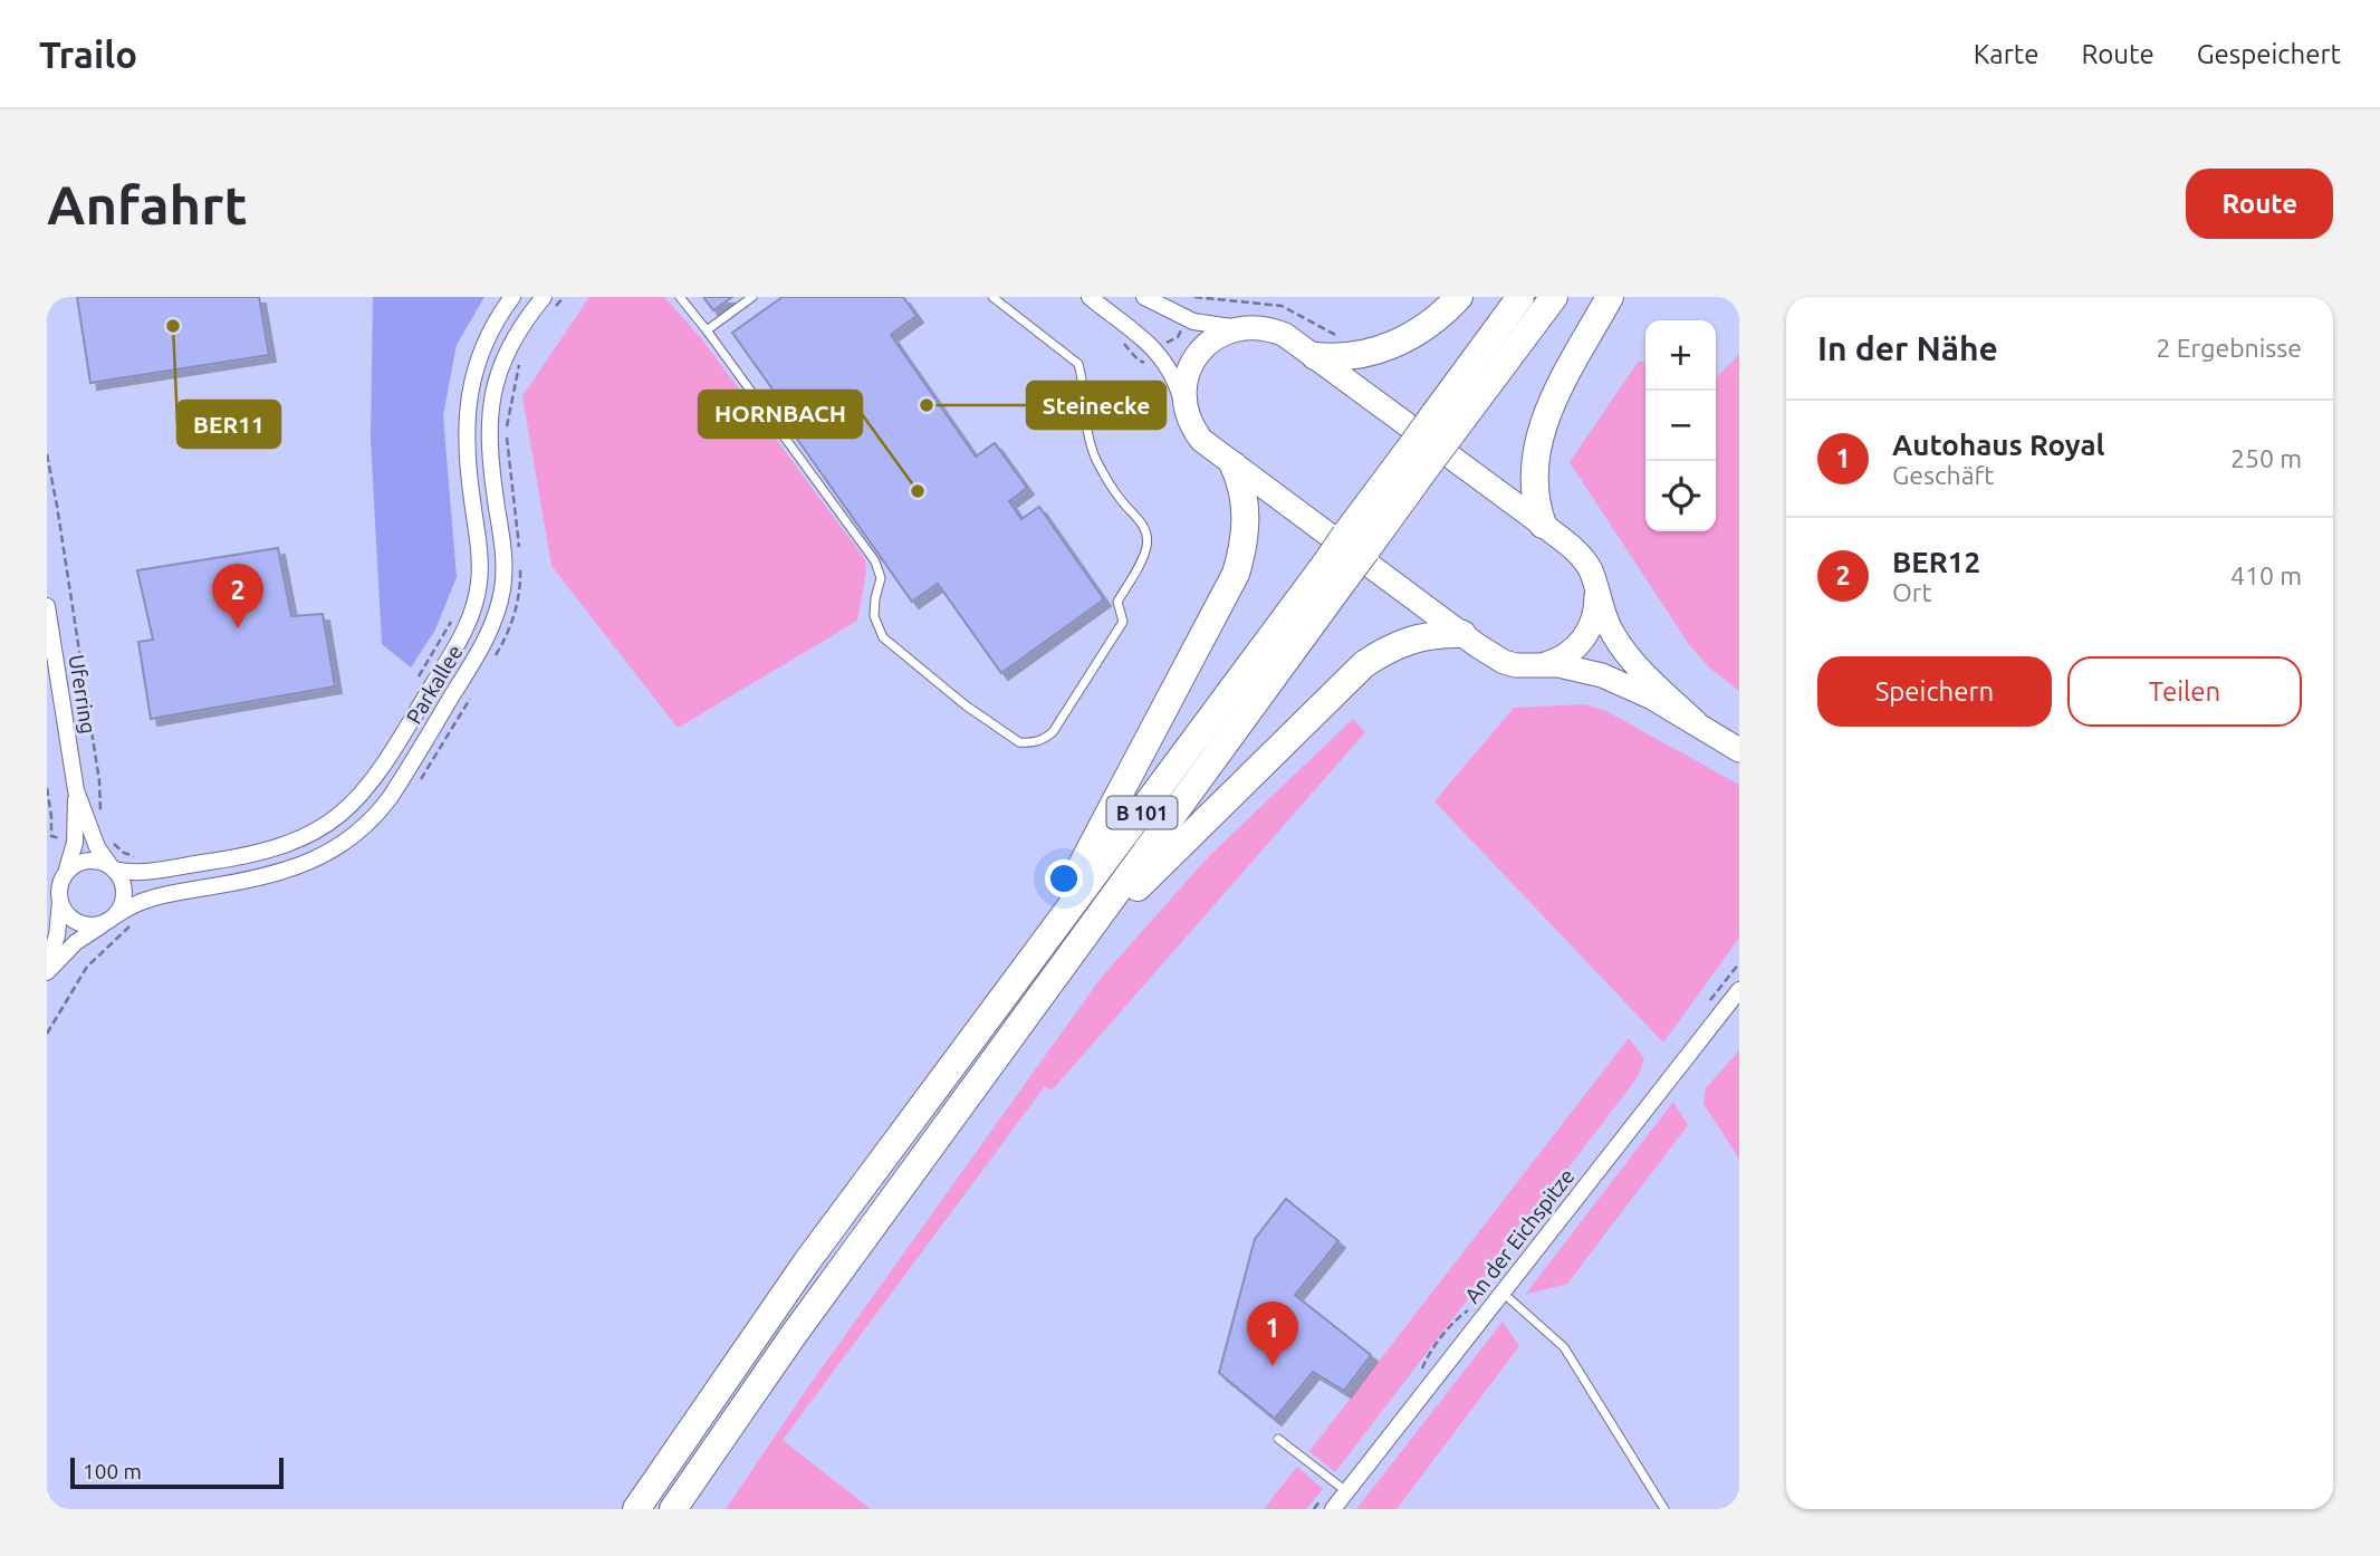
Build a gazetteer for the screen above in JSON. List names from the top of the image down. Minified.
{"streets":{"highway":["B 101"],"street":["Parkallee","Uferring","An der Eichspitze"]},"crossings":[["Parkallee","Uferring"]],"places":["BER11","Steinecke","HORNBACH"],"scale_bar":"100 m","page":{"header":"Trailo","nav":["Karte","Route","Gespeichert"],"buttons":["Route",["Speichern","Teilen"]],"title":"Anfahrt","heading":["In der Nähe","2 Ergebnisse"],"map_buttons":["+","−"],"list":[{"mark":"1","name":"Autohaus Royal","note":"Geschäft","value":"250 m"},{"mark":"2","name":"BER12","note":"Ort","value":"410 m"}],"pins":["2","1"],"scale":"100 m"}}
